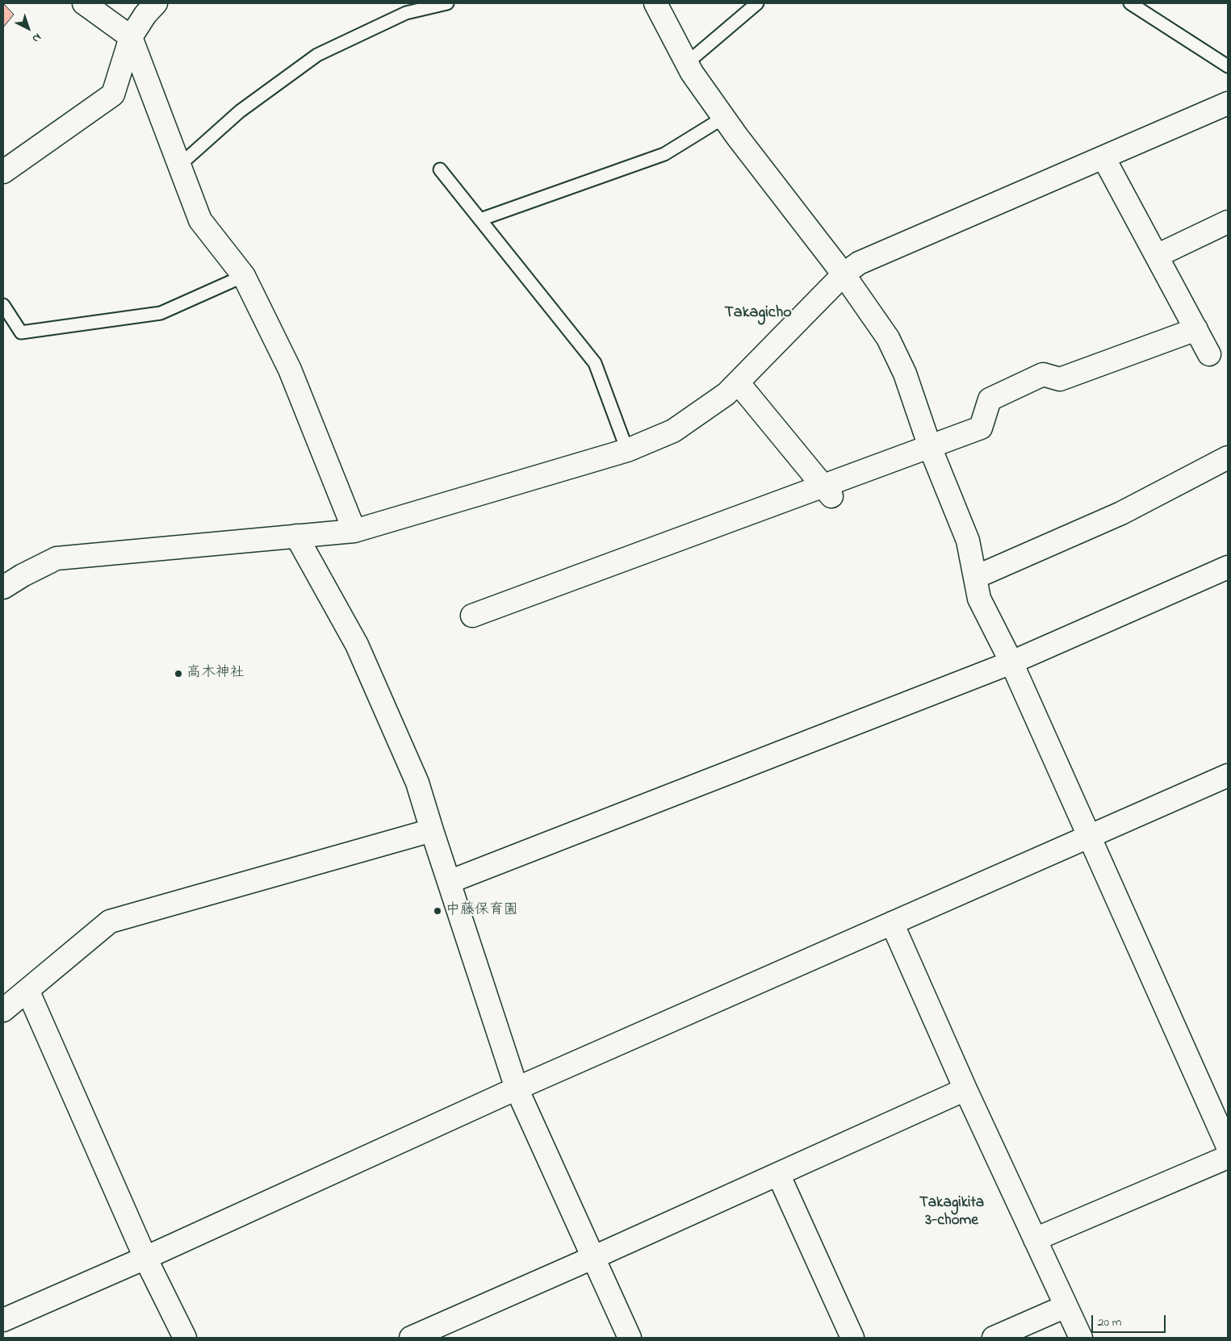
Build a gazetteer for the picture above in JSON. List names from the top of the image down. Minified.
{"districts":["Takagicho","Takagikita 3-chome"],"places":["高木神社","中藤保育園"],"scale_bar":"20 m","north":"bottom right"}
